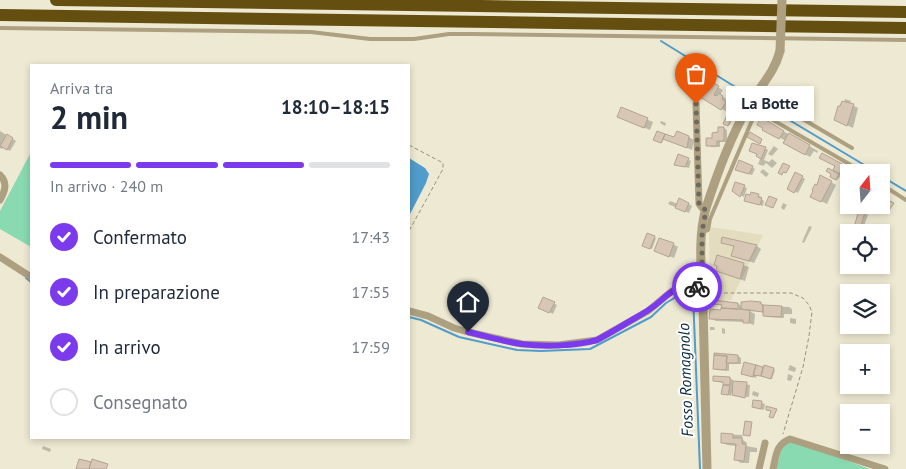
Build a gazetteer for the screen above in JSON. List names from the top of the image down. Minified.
{"water":["Fosso Romagnolo"],"places":["La Botte"],"north":"top","page":{"heading":["2 min","Arriva tra","18:10–18:15"],"bubble":"La Botte","bar":"In arrivo · 240 m","map_buttons":["+","−"],"list":[["Confermato","17:43"],["In preparazione","17:55"],["In arrivo","17:59"],"Consegnato"]}}
